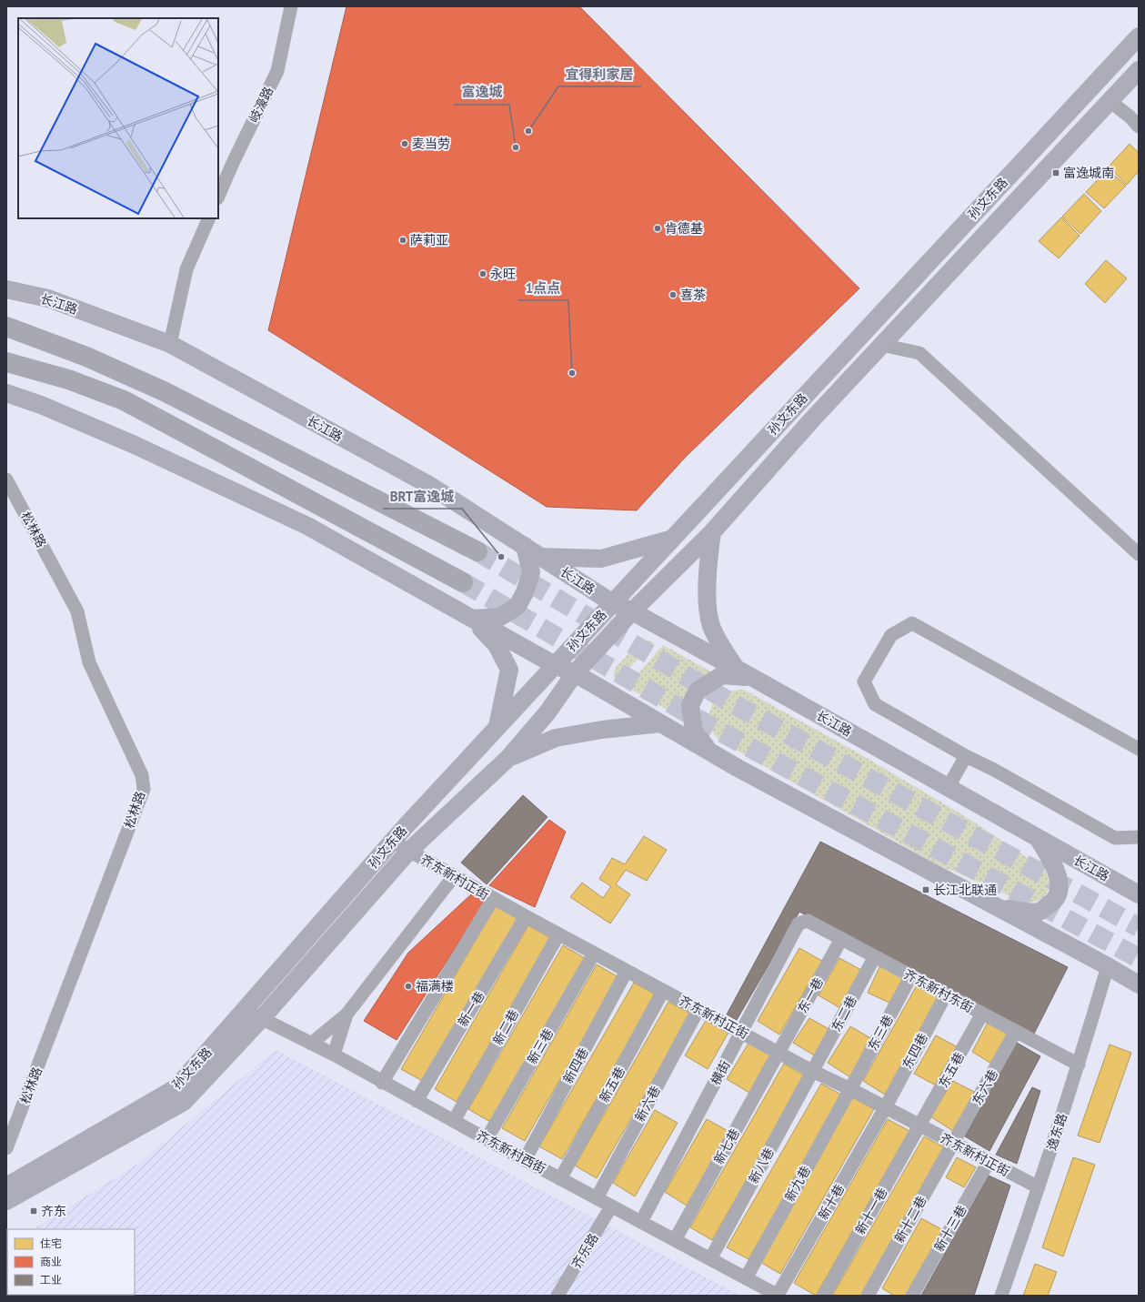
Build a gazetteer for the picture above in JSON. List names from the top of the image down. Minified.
{"streets":{"main road":["孙文东路","长江路"],"street":["岐濠路","松林路","齐东新村正街","齐东新村东街","东一巷","新一巷","东二巷","新二巷","东三巷","新三巷","东四巷","新四巷","东五巷","横街","新五巷","东六巷","新六巷","逸东路","新七巷","齐东新村西街","新八巷","新九巷","新十巷","新十一巷","新十二巷","新十三巷","齐乐路"]},"crossings":[["孙文东路","长江路"],["孙文东路","齐东新村正街"],["孙文东路","齐东新村西街"],["齐东新村正街","东一巷"],["齐东新村正街","新一巷"],["齐东新村正街","东二巷"],["齐东新村正街","新二巷"],["齐东新村正街","东三巷"],["齐东新村正街","新三巷"],["齐东新村正街","东四巷"],["齐东新村正街","新四巷"],["齐东新村正街","东五巷"],["齐东新村正街","横街"],["齐东新村正街","新五巷"],["齐东新村正街","东六巷"],["齐东新村正街","新六巷"],["齐东新村正街","逸东路"],["齐东新村正街","新七巷"],["齐东新村正街","新八巷"],["齐东新村正街","新九巷"],["齐东新村正街","新十巷"],["齐东新村正街","新十一巷"],["齐东新村正街","新十二巷"],["齐东新村正街","新十三巷"],["齐东新村东街","东一巷"],["齐东新村东街","东二巷"],["齐东新村东街","东三巷"],["齐东新村东街","东四巷"],["齐东新村东街","东五巷"],["齐东新村东街","横街"],["齐东新村东街","东六巷"],["齐东新村东街","逸东路"],["东一巷","新七巷"],["新一巷","齐东新村西街"],["东二巷","新八巷"],["新二巷","齐东新村西街"],["东三巷","新九巷"],["新三巷","齐东新村西街"],["东四巷","新十巷"],["新四巷","齐东新村西街"],["东五巷","新十一巷"],["横街","齐东新村西街"],["新五巷","齐东新村西街"],["东六巷","新十二巷"],["新六巷","齐东新村西街"],["新七巷","齐东新村西街"],["齐东新村西街","新八巷"],["齐东新村西街","新九巷"],["齐东新村西街","新十巷"],["齐东新村西街","齐乐路"]],"places":{"other":["宜得利家居","麦当劳","富逸城","肯德基","萨莉亚","永旺","喜茶","1点点","BRT富逸城","福满楼"],"transit":["富逸城南","长江北联通","齐东"]},"legend":["住宅","商业","工业"]}
